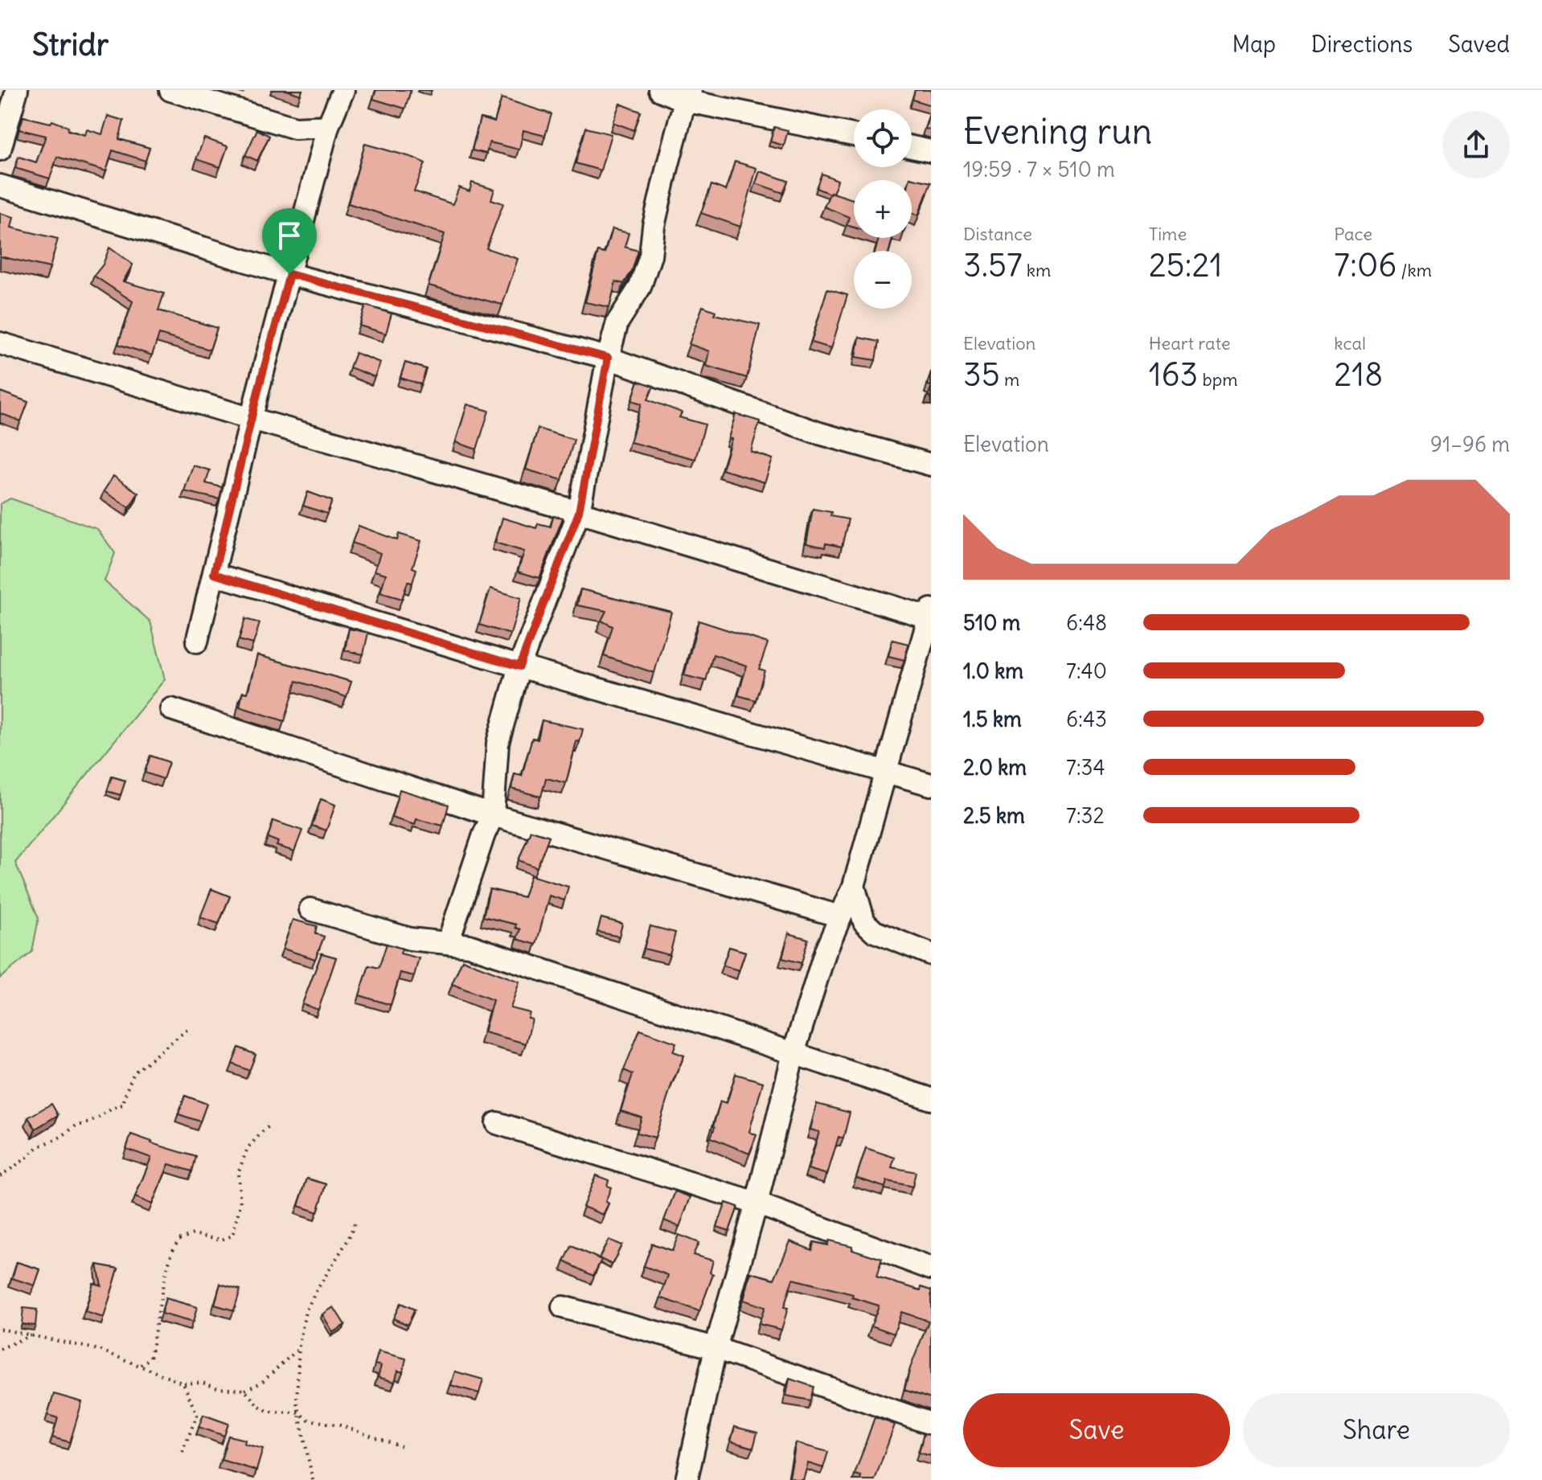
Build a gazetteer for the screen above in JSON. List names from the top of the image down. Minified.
{"page":{"header":"Stridr","nav":["Map","Directions","Saved"],"heading":["Evening run","19:59 · 7 × 510 m"],"map_buttons":["+","−"],"stats":[["Distance","3.57 km"],["Time","25:21"],["Pace","7:06 /km"],["Elevation","35 m"],["Heart rate","163 bpm"],["kcal","218"]],"chart":["Elevation","91–96 m"],"list":[{"name":"510 m","note":"6:48"},{"name":"1.0 km","note":"7:40"},{"name":"1.5 km","note":"6:43"},{"name":"2.0 km","note":"7:34"},{"name":"2.5 km","note":"7:32"}],"buttons":["Save","Share"]}}
